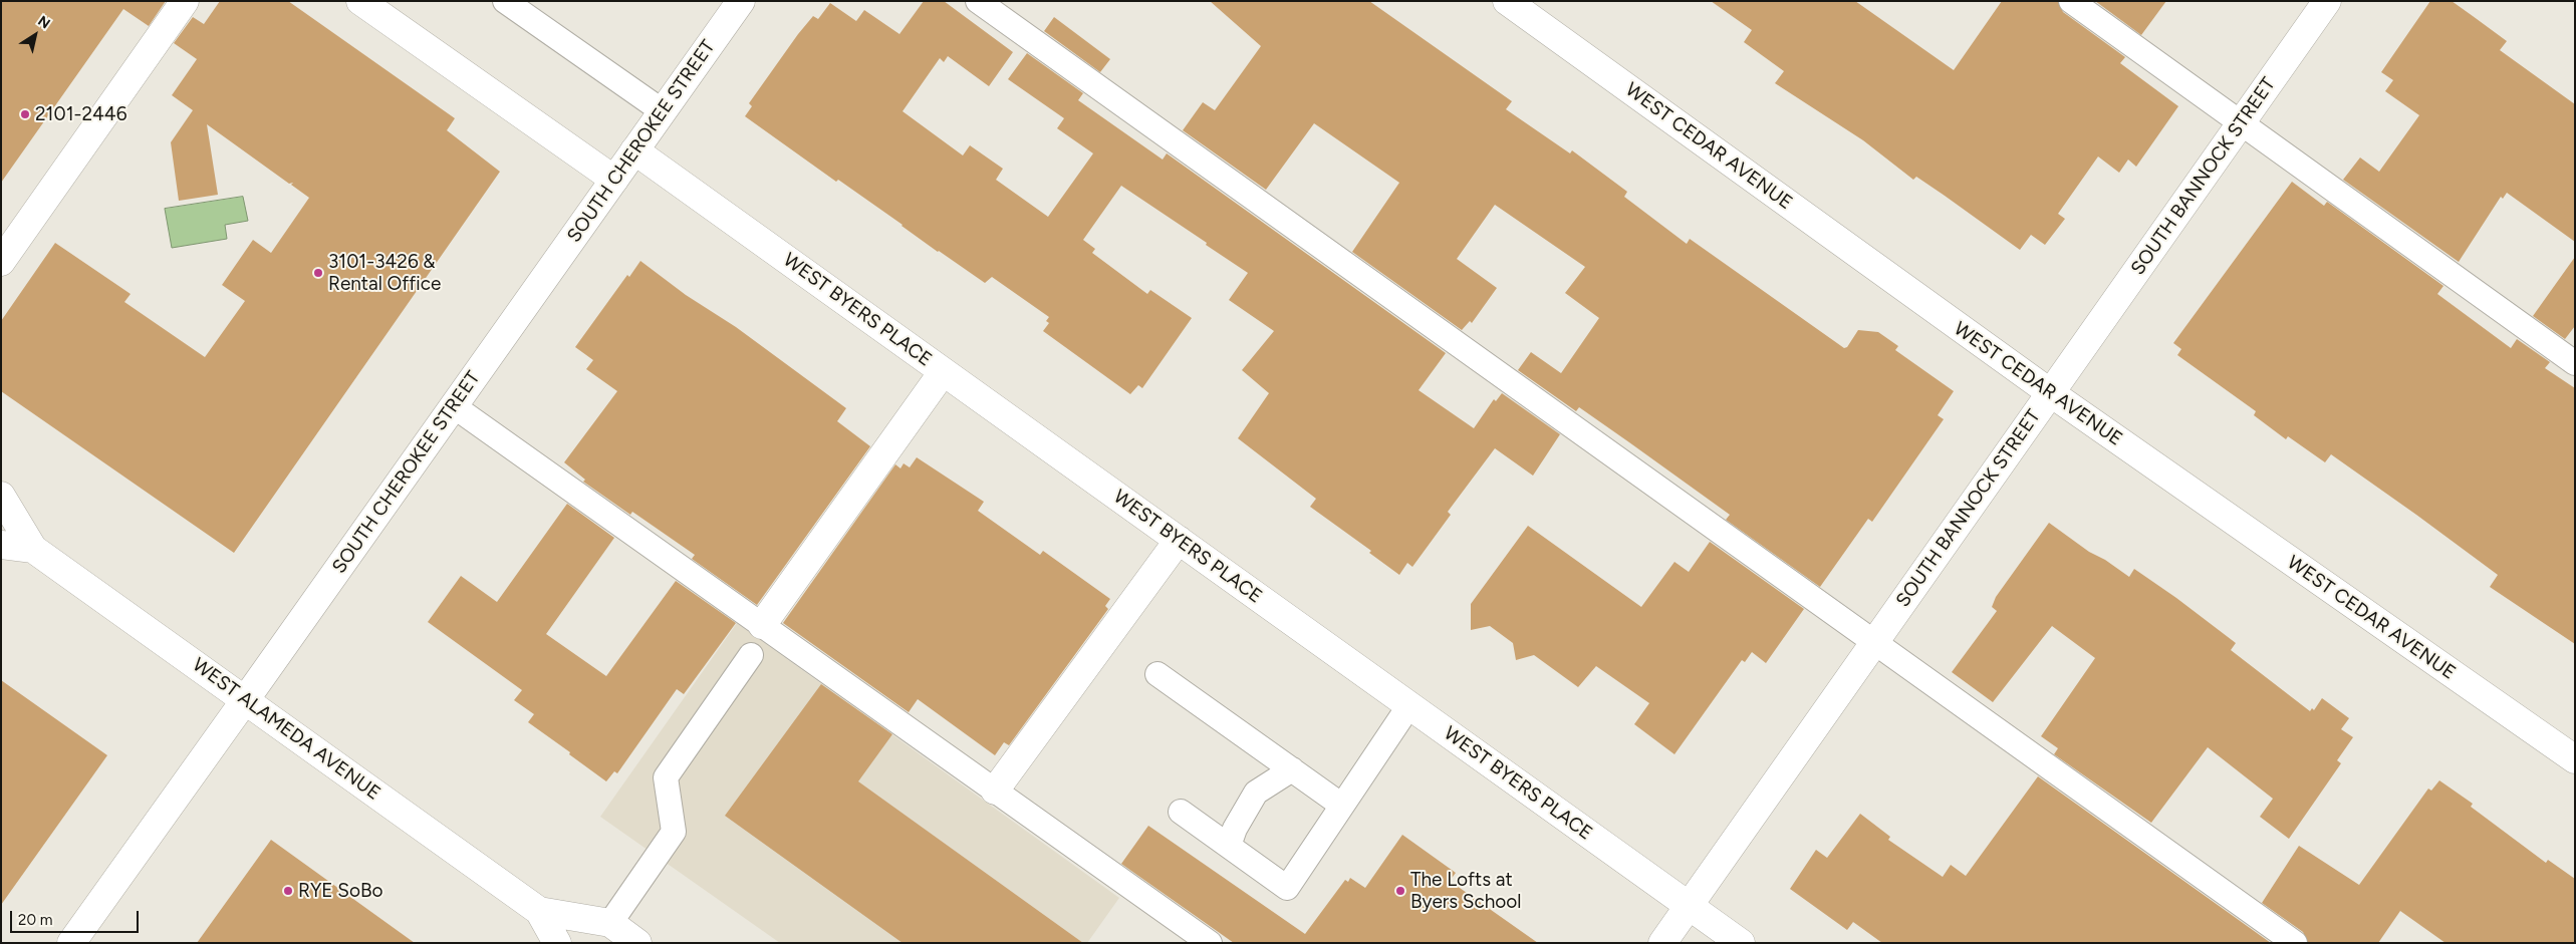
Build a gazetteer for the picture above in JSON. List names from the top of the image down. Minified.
{"streets":{"street":["SOUTH CHEROKEE STREET","WEST CEDAR AVENUE","SOUTH BANNOCK STREET","WEST BYERS PLACE","WEST ALAMEDA AVENUE"]},"crossings":[["SOUTH CHEROKEE STREET","WEST BYERS PLACE"],["SOUTH CHEROKEE STREET","WEST ALAMEDA AVENUE"],["WEST CEDAR AVENUE","SOUTH BANNOCK STREET"],["SOUTH BANNOCK STREET","WEST BYERS PLACE"]],"places":["2101-2446","3101-3426 & Rental Office","RYE SoBo","The Lofts at Byers School"],"scale_bar":"20 m","north":"top right"}
